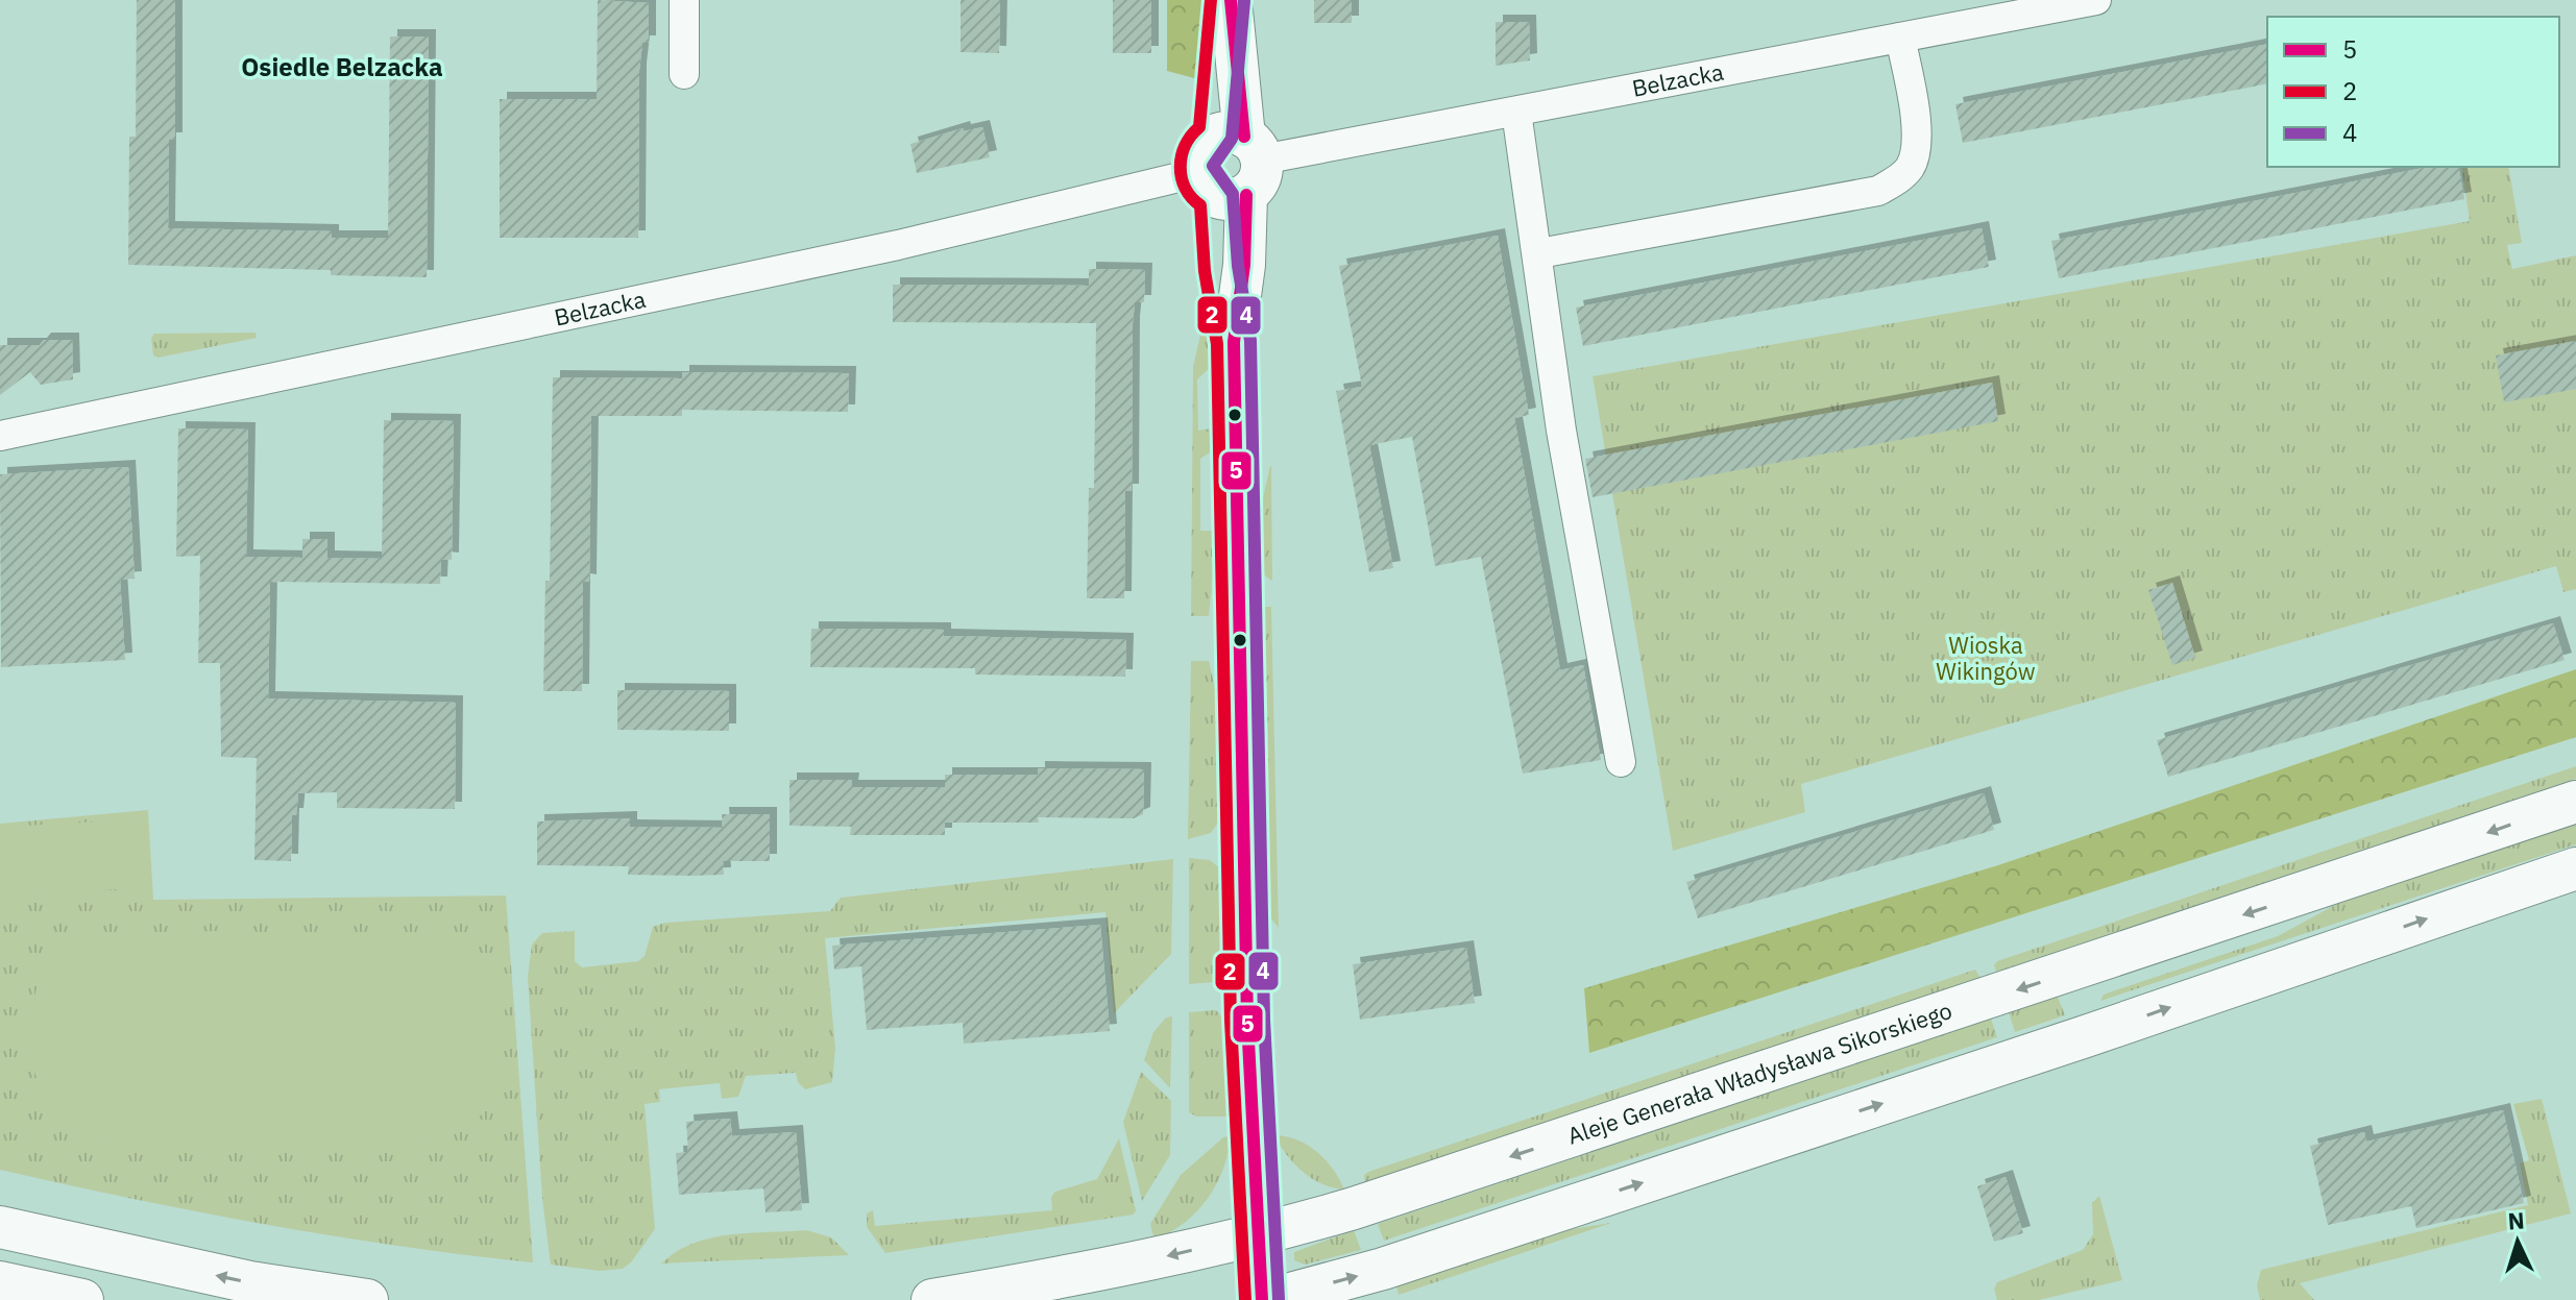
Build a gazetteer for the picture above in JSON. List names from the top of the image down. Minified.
{"streets":{"main road":["Aleje Generała Władysława Sikorskiego"],"street":["Belzacka"]},"districts":["Osiedle Belzacka"],"parks":["Wioska Wikingów"],"lines":["transit line 5","transit line 2","transit line 4"],"legend":["5","2","4"],"north":"top"}
